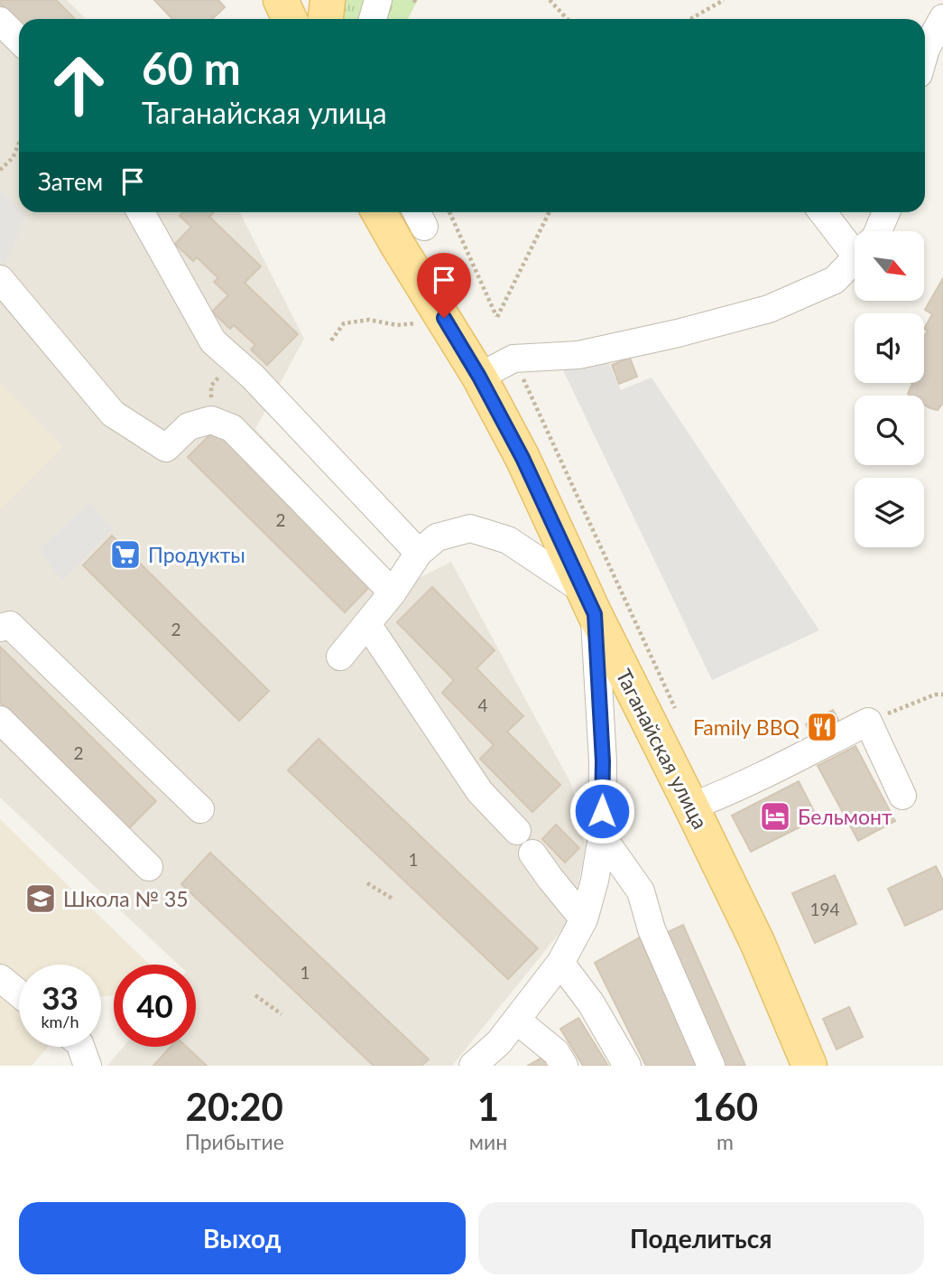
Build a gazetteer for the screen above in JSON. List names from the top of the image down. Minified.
{"streets":{"main road":["Таганайская улица"]},"places":{"supermarket":["Продукты"],"restaurant":["Family BBQ"],"hotel":["Бельмонт"],"school or university":["Школа № 35"]},"house_numbers":["2","2","4","2","1","194","1"],"north":"bottom right","page":{"turn":["60 m","Таганайская улица"],"then":"Затем","speed":"33 km/h","limit":"40","eta":["20:20","Прибытие","1","мин","160","m"],"buttons":["Выход","Поделиться"]}}
